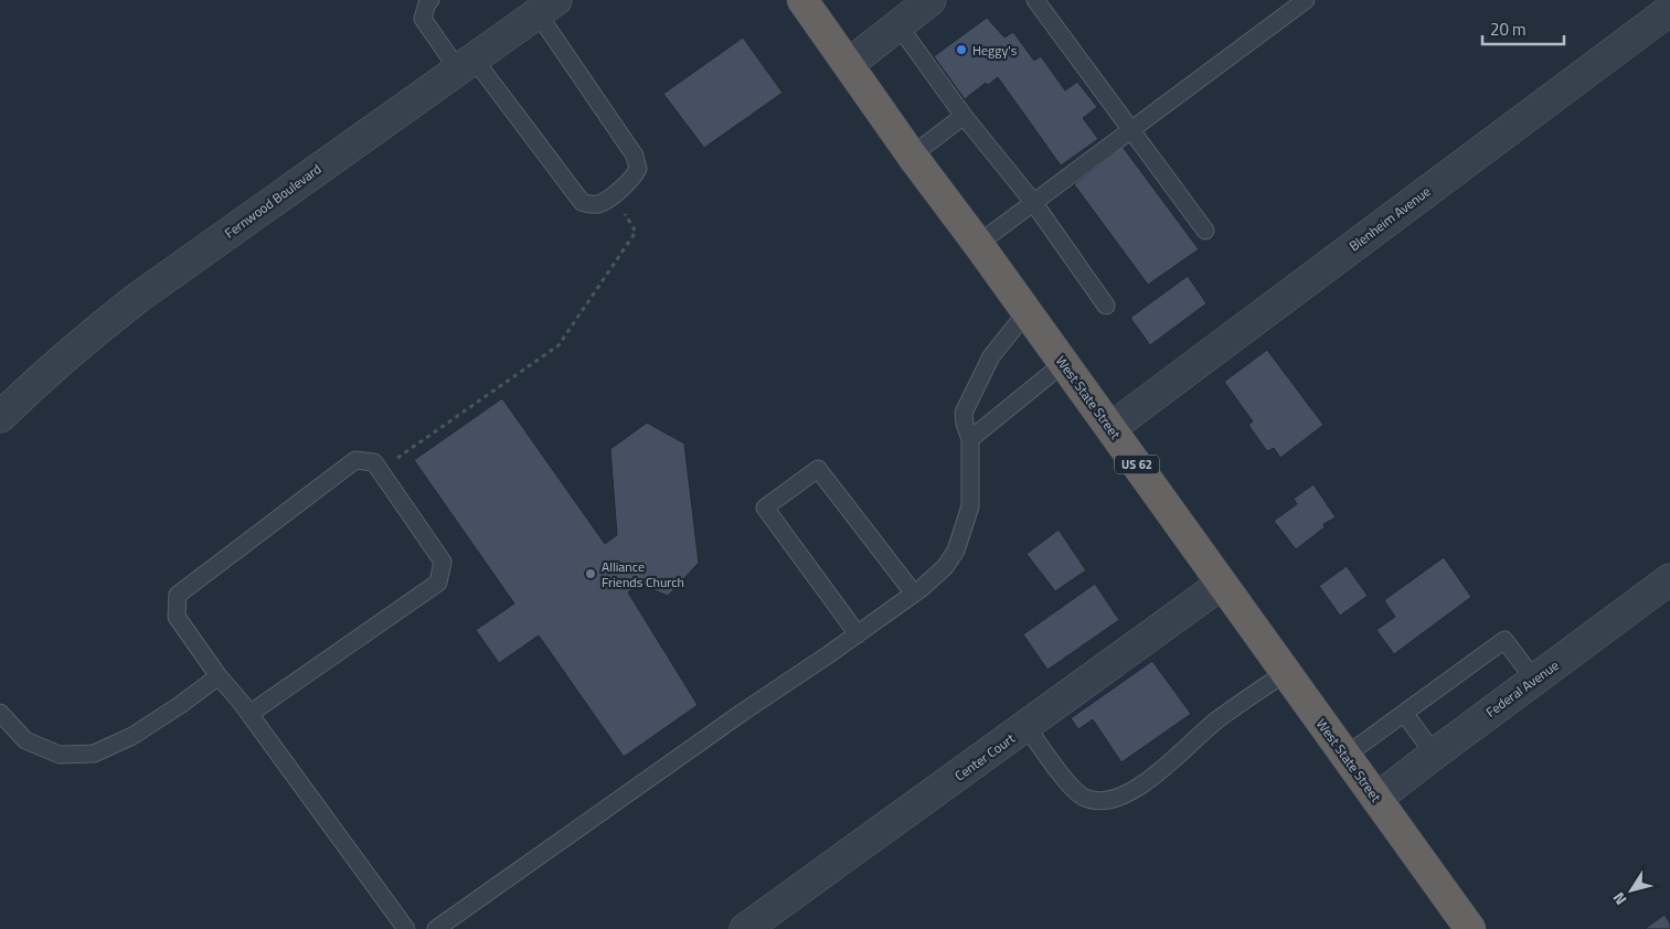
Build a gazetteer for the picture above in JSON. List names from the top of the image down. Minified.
{"streets":{"highway":["West State Street","US 62"],"street":["Fernwood Boulevard","Blenheim Avenue","Federal Avenue","Center Court"]},"crossings":[["Blenheim Avenue","West State Street"],["West State Street","Federal Avenue"],["West State Street","Center Court"]],"places":["Heggy's","Alliance Friends Church"],"scale_bar":"20 m","north":"bottom left"}
